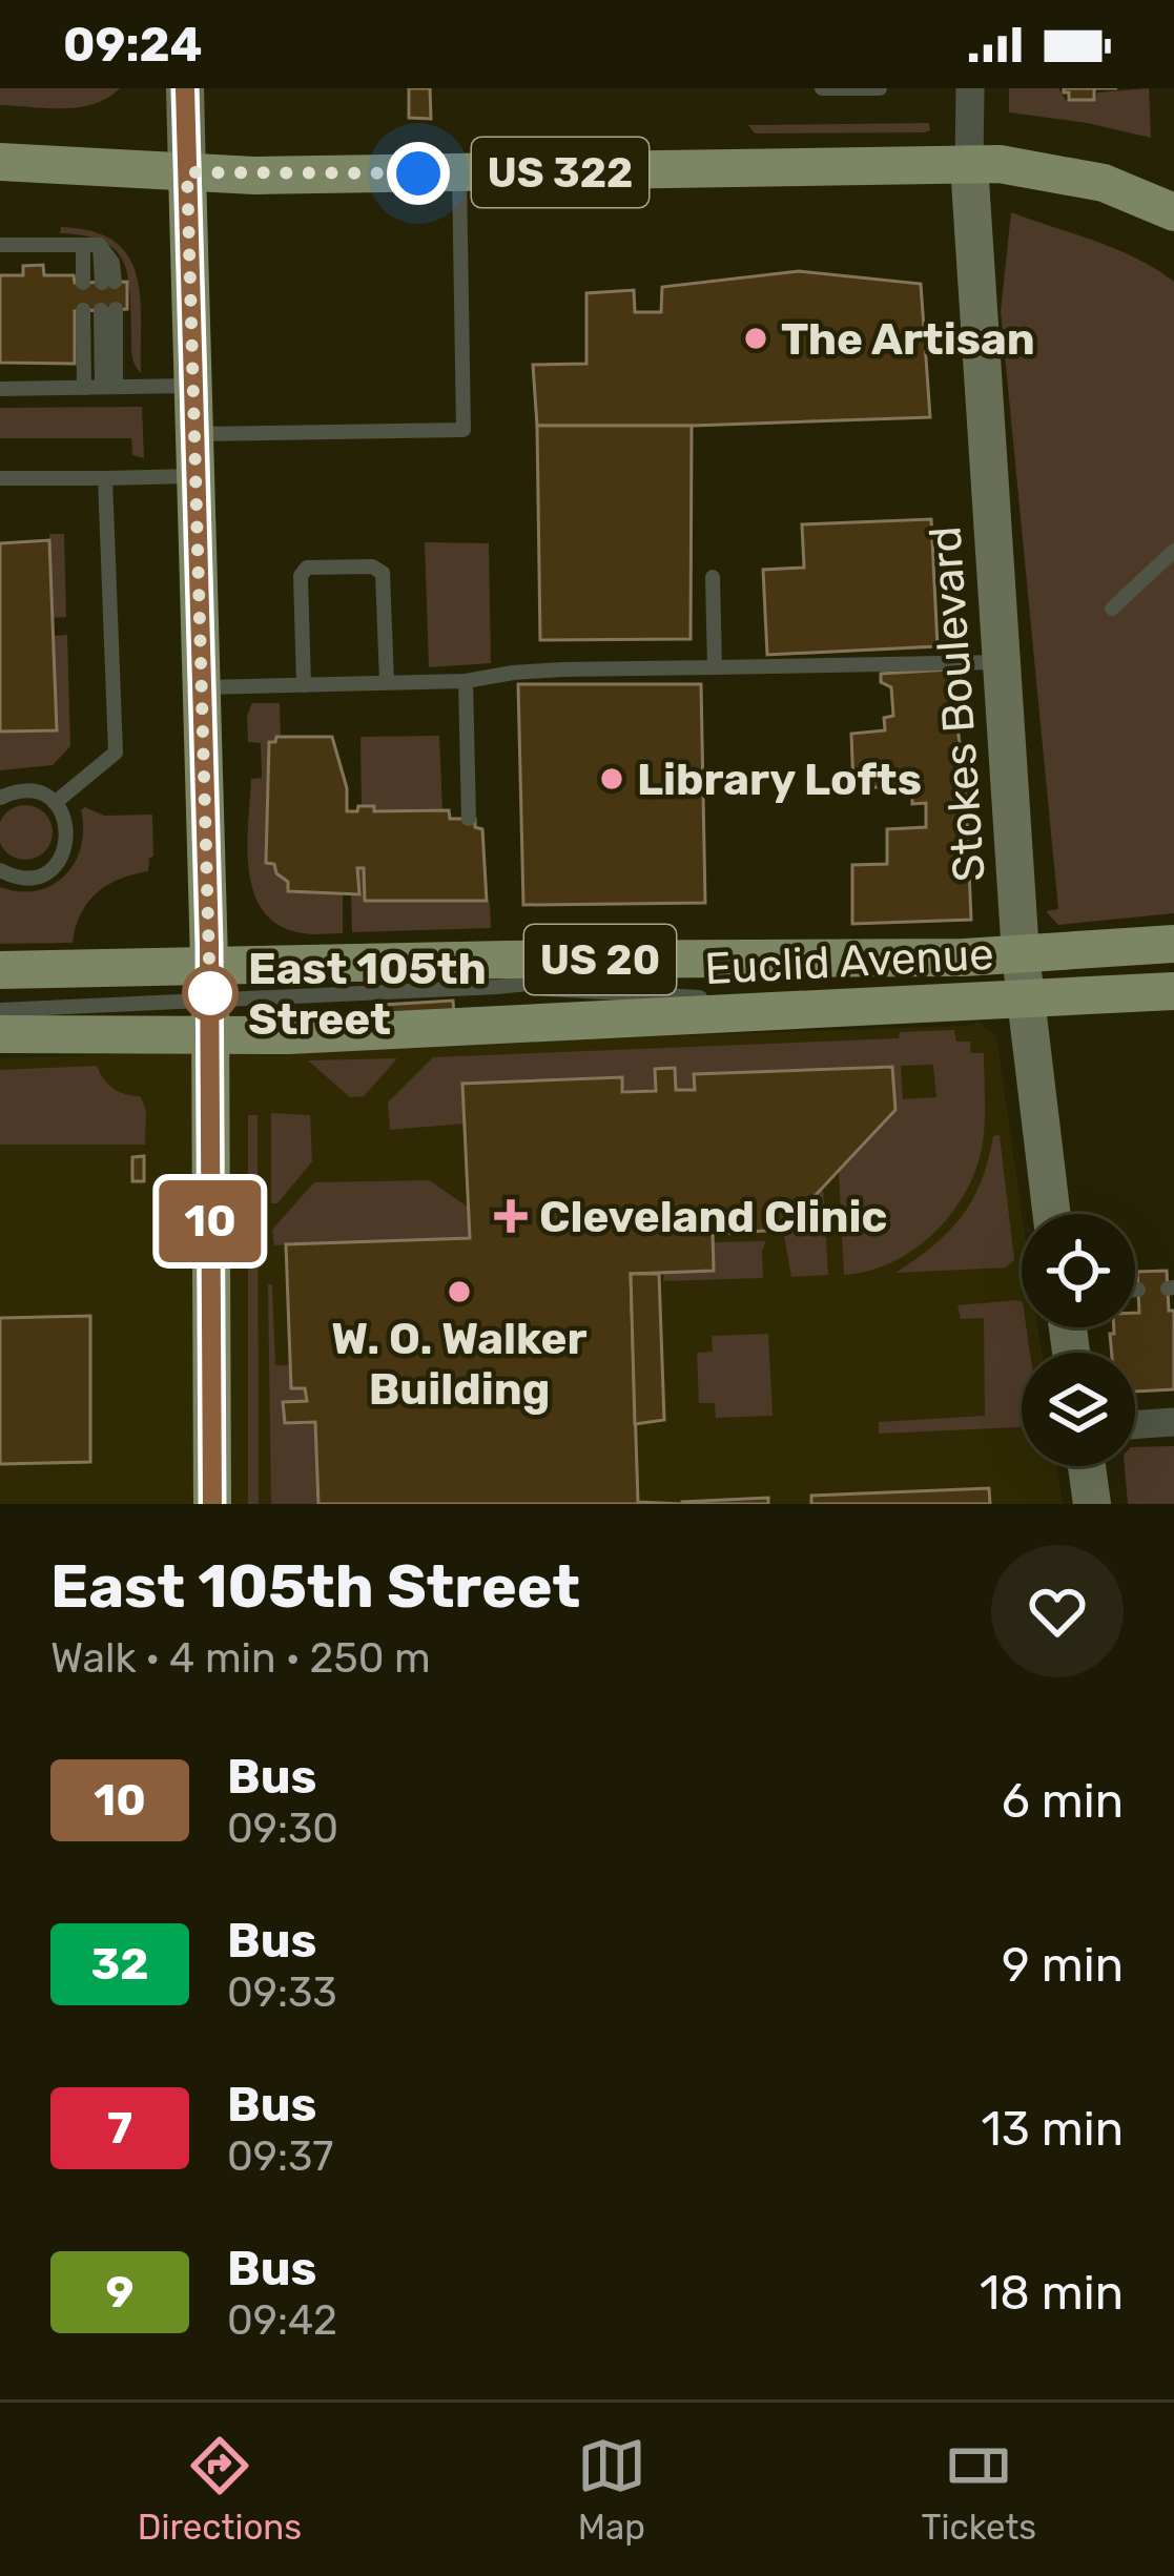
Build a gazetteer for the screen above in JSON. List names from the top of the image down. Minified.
{"streets":{"main road":["US 322","Stokes Boulevard","US 20","Euclid Avenue"]},"crossings":[["US 322","Stokes Boulevard"],["Stokes Boulevard","Euclid Avenue"]],"places":{"other":["The Artisan","Library Lofts","East 105th Street","W. O. Walker Building"],"health":["Cleveland Clinic"]},"lines":["bus line 10"],"page":{"status":"09:24","on_map":"10","heading":["East 105th Street","Walk · 4 min · 250 m"],"list":[{"mark":"10","name":"Bus","note":"09:30","value":"6 min"},{"mark":"32","name":"Bus","note":"09:33","value":"9 min"},{"mark":"7","name":"Bus","note":"09:37","value":"13 min"},{"mark":"9","name":"Bus","note":"09:42","value":"18 min"}],"tabs":["Directions","Map","Tickets"]}}
